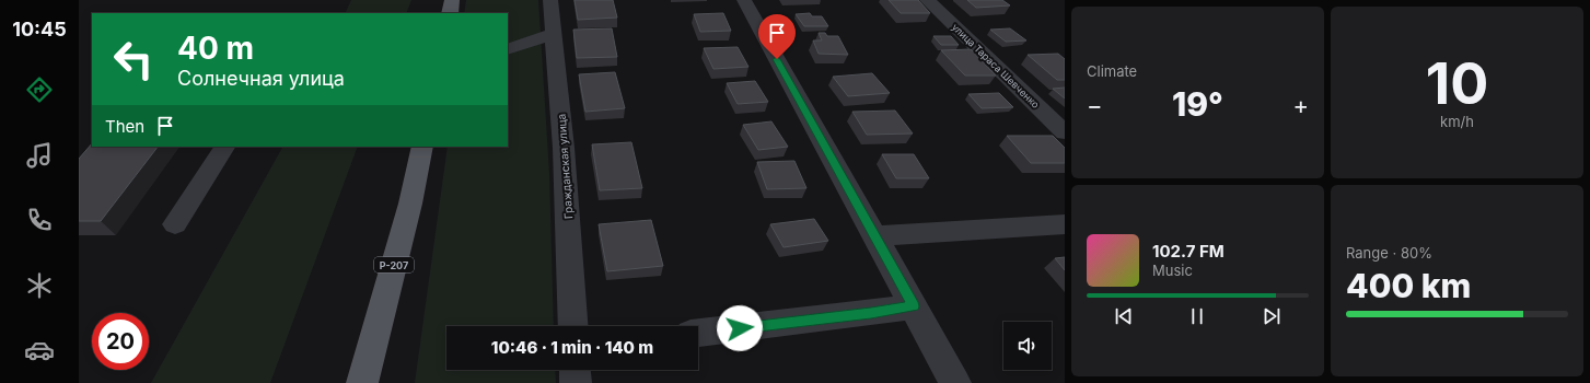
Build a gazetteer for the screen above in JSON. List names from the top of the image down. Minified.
{"streets":{"main road":["Р-207"],"street":["улица Тараса Шевченко","Гражданская улица"]},"page":{"tabs":"10:45","tile":["Climate",["10","km/h"],["Range · 80%","400 km"]],"turn":["40 m","Солнечная улица"],"heat":["−","19°","+"],"then":"Then","song":["102.7 FM","Music"],"limit":"20","trip":"10:46 · 1 min · 140 m"}}
